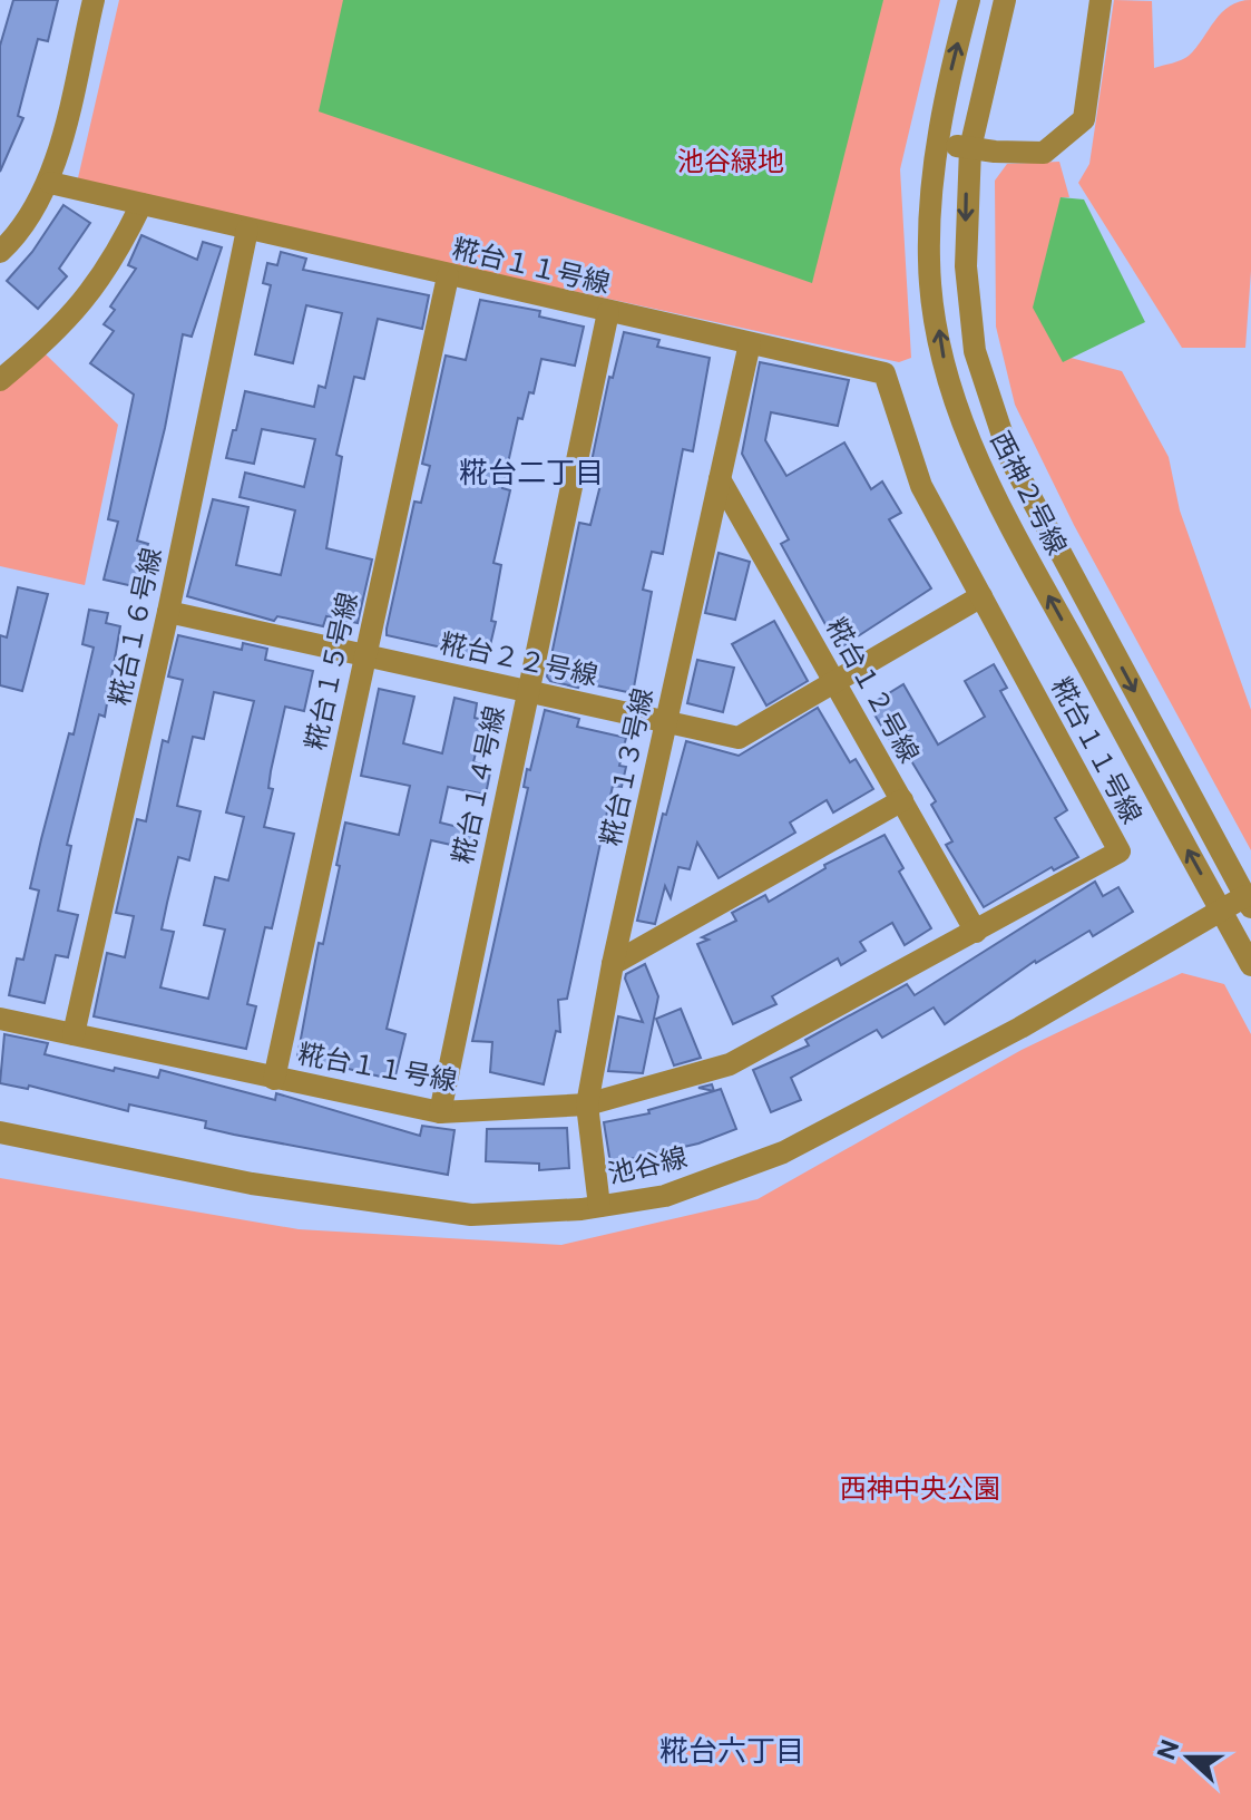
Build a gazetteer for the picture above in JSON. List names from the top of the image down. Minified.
{"streets":{"street":["糀台１１号線","西神２号線","糀台１６号線","糀台２２号線","糀台１５号線","糀台１２号線","糀台１３号線","糀台１４号線","池谷線"]},"crossings":[["糀台１１号線","糀台１６号線"],["糀台１１号線","糀台２２号線"],["糀台１１号線","糀台１５号線"],["糀台１１号線","糀台１２号線"],["糀台１１号線","糀台１３号線"],["糀台１１号線","糀台１４号線"],["西神２号線","池谷線"],["糀台１６号線","糀台２２号線"],["糀台２２号線","糀台１５号線"],["糀台２２号線","糀台１２号線"],["糀台２２号線","糀台１３号線"],["糀台２２号線","糀台１４号線"],["糀台１２号線","糀台１３号線"],["糀台１３号線","池谷線"]],"districts":["糀台二丁目","糀台六丁目"],"parks":["池谷緑地","西神中央公園"],"north":"left"}
